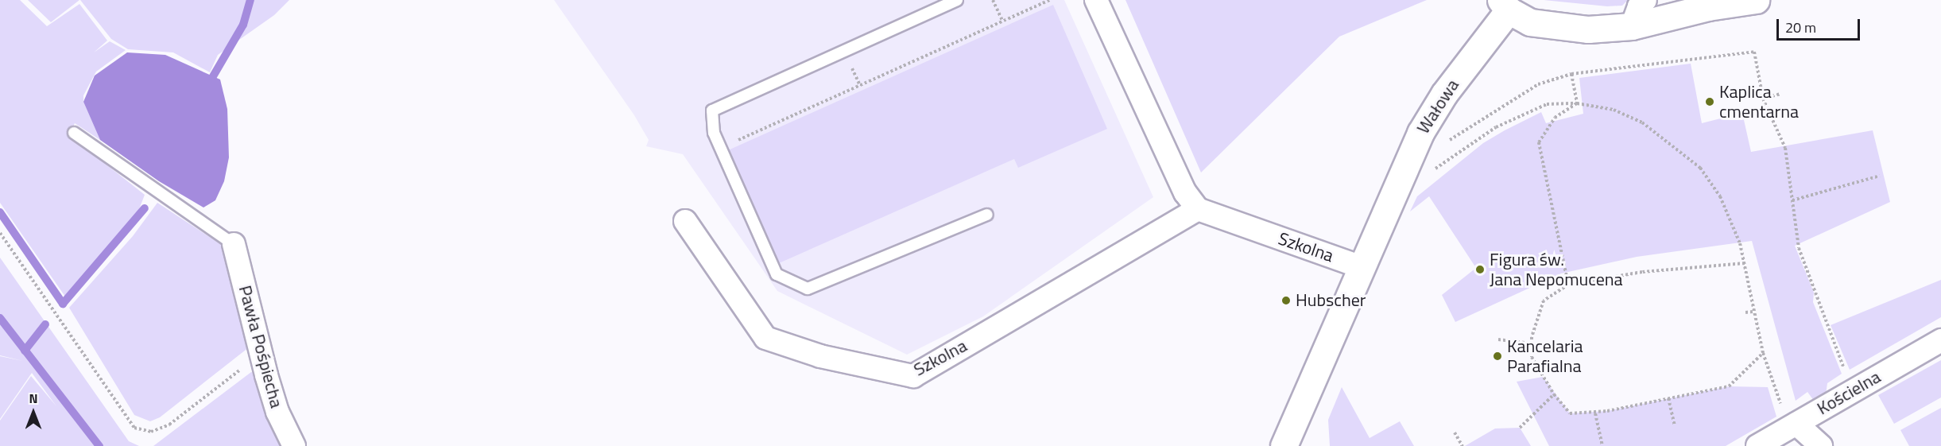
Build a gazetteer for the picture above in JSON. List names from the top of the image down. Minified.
{"streets":{"street":["Wałowa","Szkolna","Pawła Pośpiecha","Kościelna"]},"crossings":[["Wałowa","Szkolna"]],"places":["Kaplica cmentarna","Figura św. Jana Nepomucena","Hubscher","Kancelaria Parafialna"],"scale_bar":"20 m","north":"top"}
